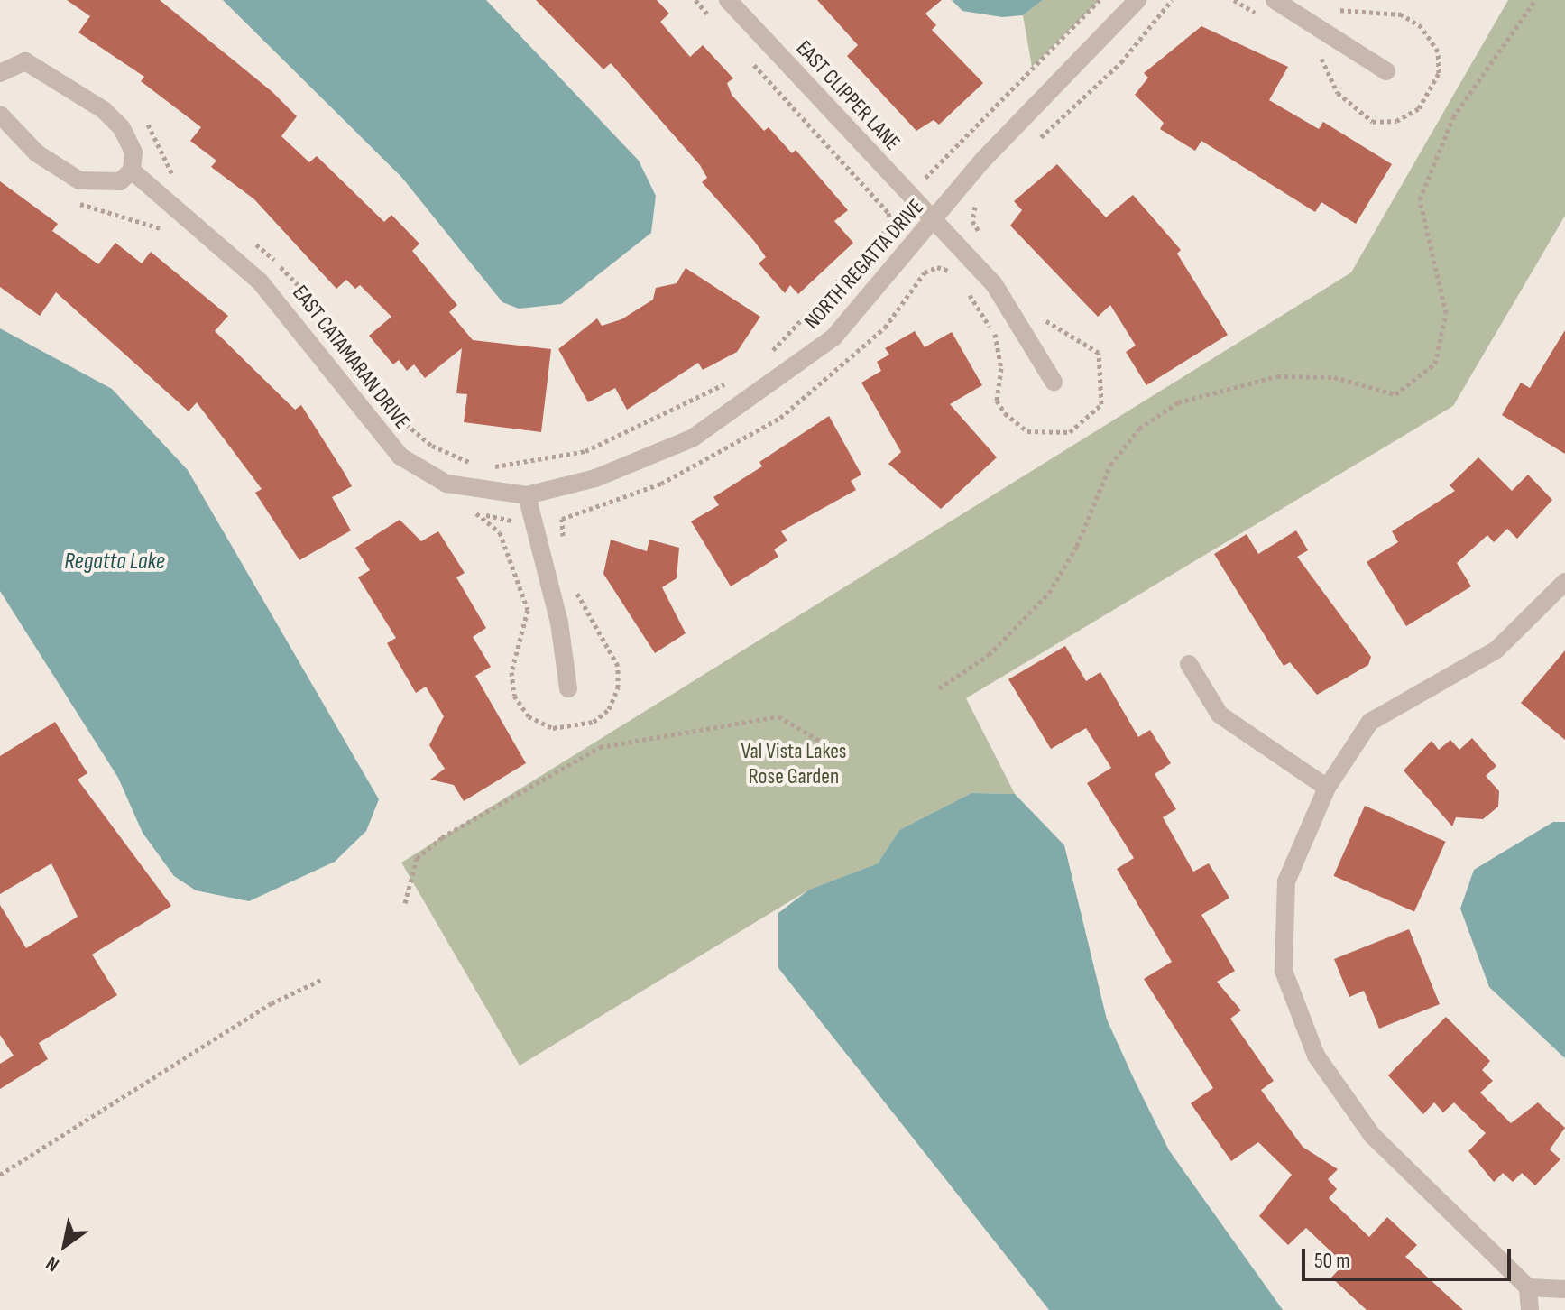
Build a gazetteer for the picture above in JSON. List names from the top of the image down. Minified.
{"streets":{"street":["EAST CLIPPER LANE","NORTH REGATTA DRIVE","EAST CATAMARAN DRIVE"]},"crossings":[["EAST CLIPPER LANE","NORTH REGATTA DRIVE"],["NORTH REGATTA DRIVE","EAST CATAMARAN DRIVE"]],"water":["Regatta Lake"],"parks":["Val Vista Lakes Rose Garden"],"scale_bar":"50 m","north":"bottom left"}
